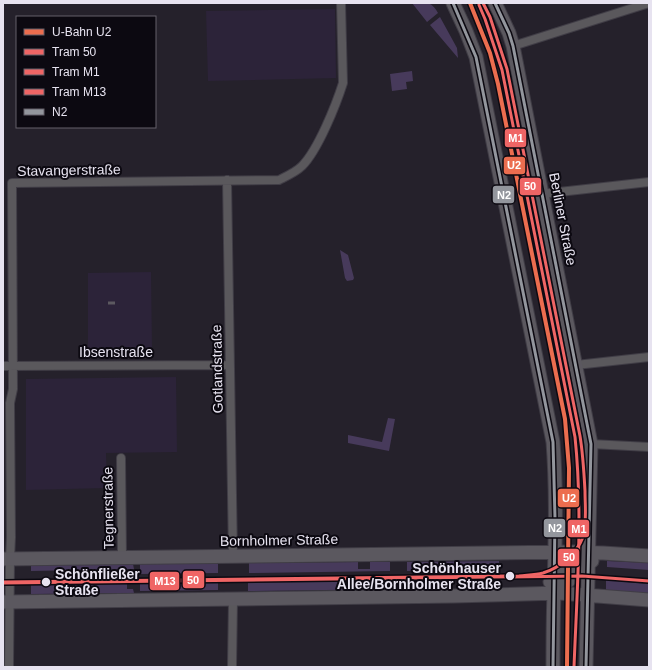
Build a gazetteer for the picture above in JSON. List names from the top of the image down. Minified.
{"streets":{"main road":["Berliner Straße","Bornholmer Straße"],"street":["Stavangerstraße","Ibsenstraße","Gotlandstraße","Tegnerstraße"]},"crossings":[["Stavangerstraße","Ibsenstraße"],["Stavangerstraße","Gotlandstraße"],["Stavangerstraße","Bornholmer Straße"],["Berliner Straße","Bornholmer Straße"],["Ibsenstraße","Gotlandstraße"],["Gotlandstraße","Bornholmer Straße"],["Tegnerstraße","Bornholmer Straße"]],"places":["Schönhauser Allee/Bornholmer Straße","Schönfließer Straße"],"lines":["metro line U2","tram line 50","transit line N2","tram line M1","tram line M13"],"legend":["U-Bahn U2","Tram 50","Tram M1","Tram M13","N2"]}
